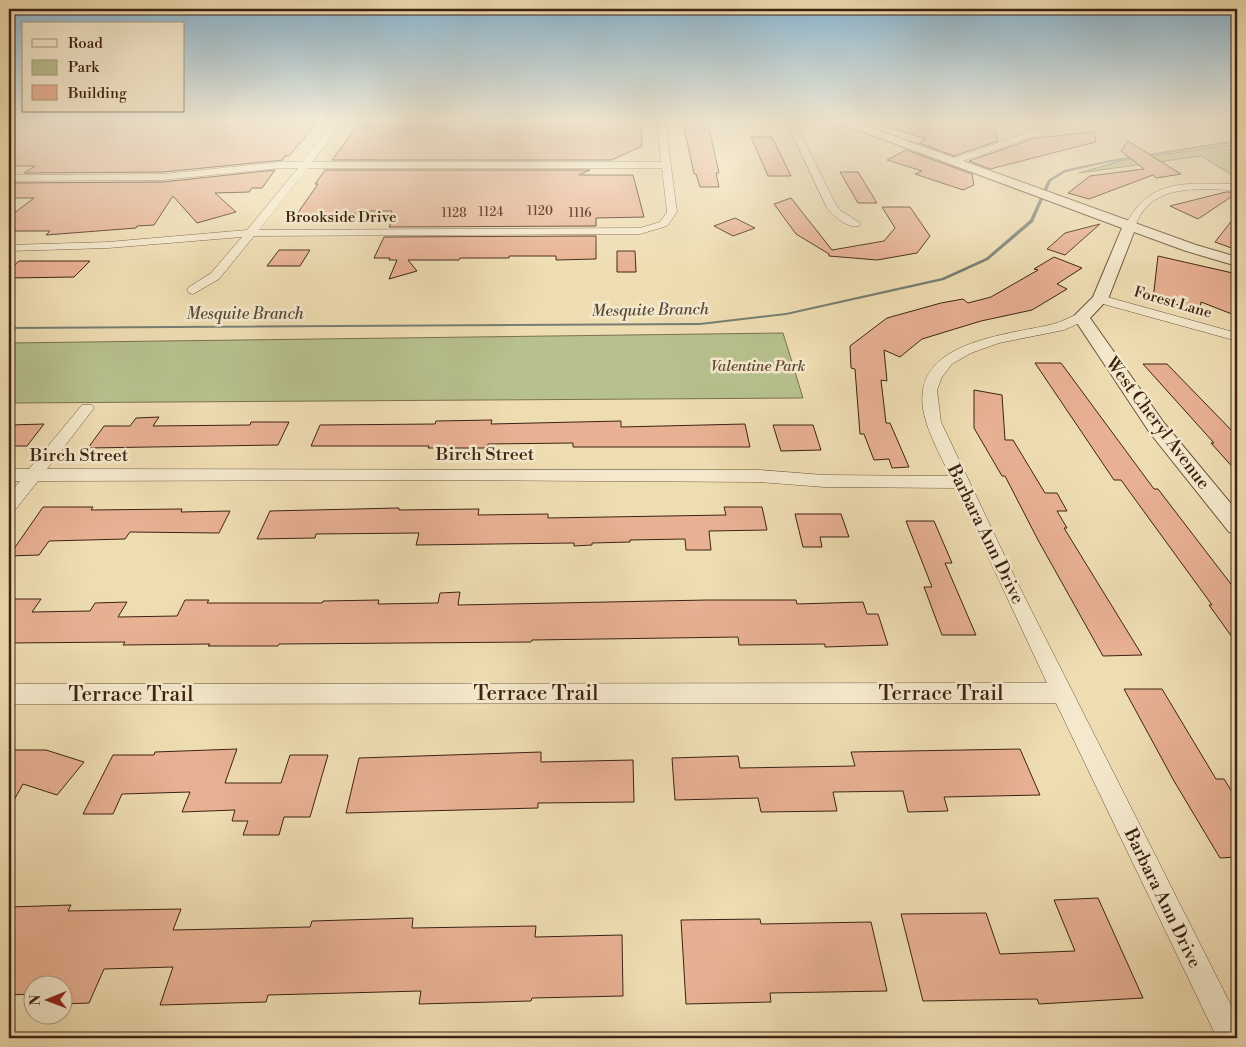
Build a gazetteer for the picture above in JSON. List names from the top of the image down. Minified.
{"streets":{"street":["Brookside Drive","Forest Lane","West Cheryl Avenue","Birch Street","Barbara Ann Drive","Terrace Trail"]},"crossings":[["Forest Lane","Barbara Ann Drive"],["West Cheryl Avenue","Barbara Ann Drive"],["Birch Street","Barbara Ann Drive"],["Barbara Ann Drive","Terrace Trail"]],"water":["Mesquite Branch"],"parks":["Valentine Park"],"house_numbers":["1120","1124","1128","1116"],"legend":["Road","Park","Building"],"north":"left"}
